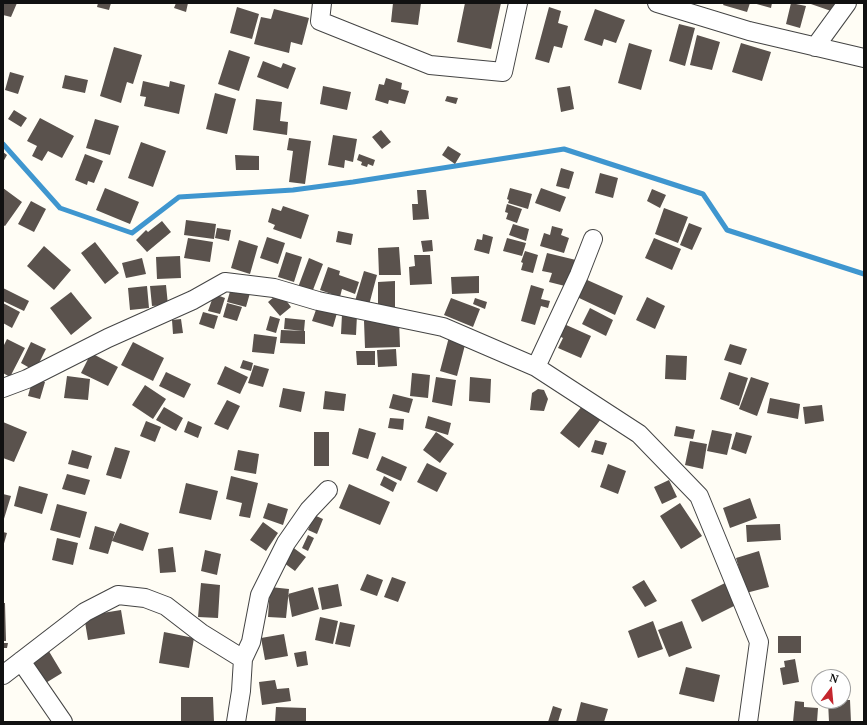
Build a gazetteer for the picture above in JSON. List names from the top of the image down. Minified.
{"north":"top"}
